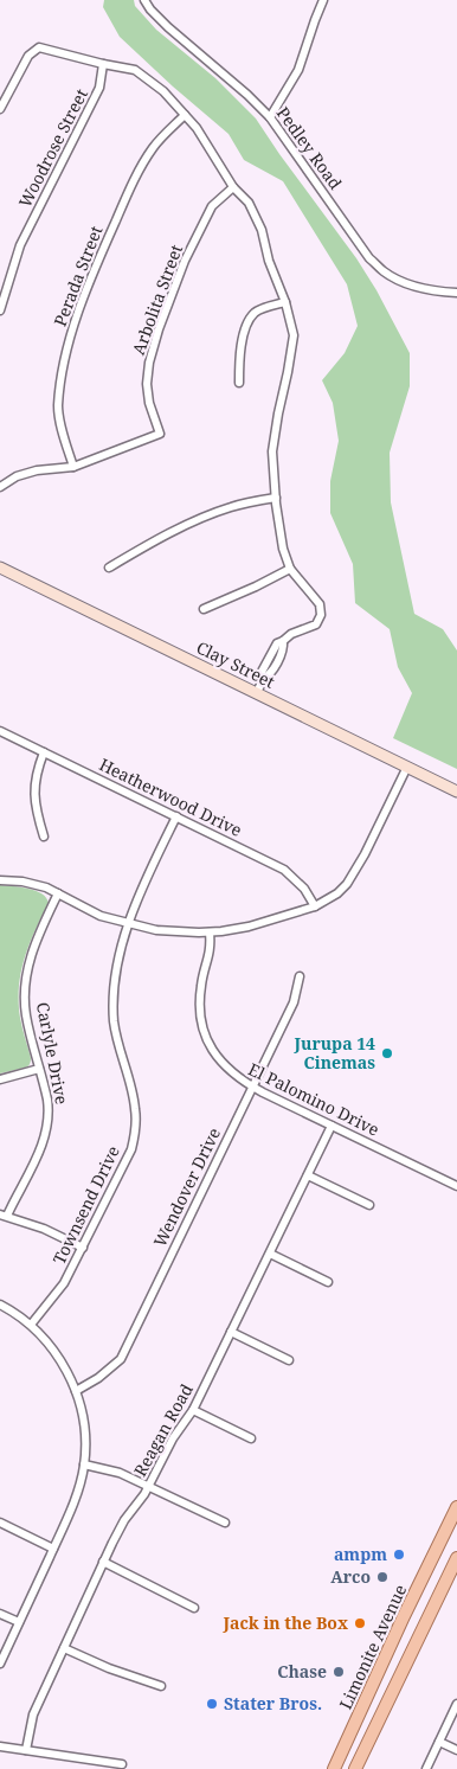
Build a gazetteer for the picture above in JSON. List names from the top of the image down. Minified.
{"streets":{"main road":["Clay Street","Limonite Avenue"],"street":["Woodrose Street","Pedley Road","Perada Street","Arbolita Street","Heatherwood Drive","Carlyle Drive","El Palomino Drive","Wendover Drive","Townsend Drive","Reagan Road"]},"crossings":[["Perada Street","Arbolita Street"],["Heatherwood Drive","Townsend Drive"],["El Palomino Drive","Wendover Drive"],["El Palomino Drive","Reagan Road"]],"places":["Jurupa 14 Cinemas","ampm","Arco","Jack in the Box","Chase","Stater Bros."]}
